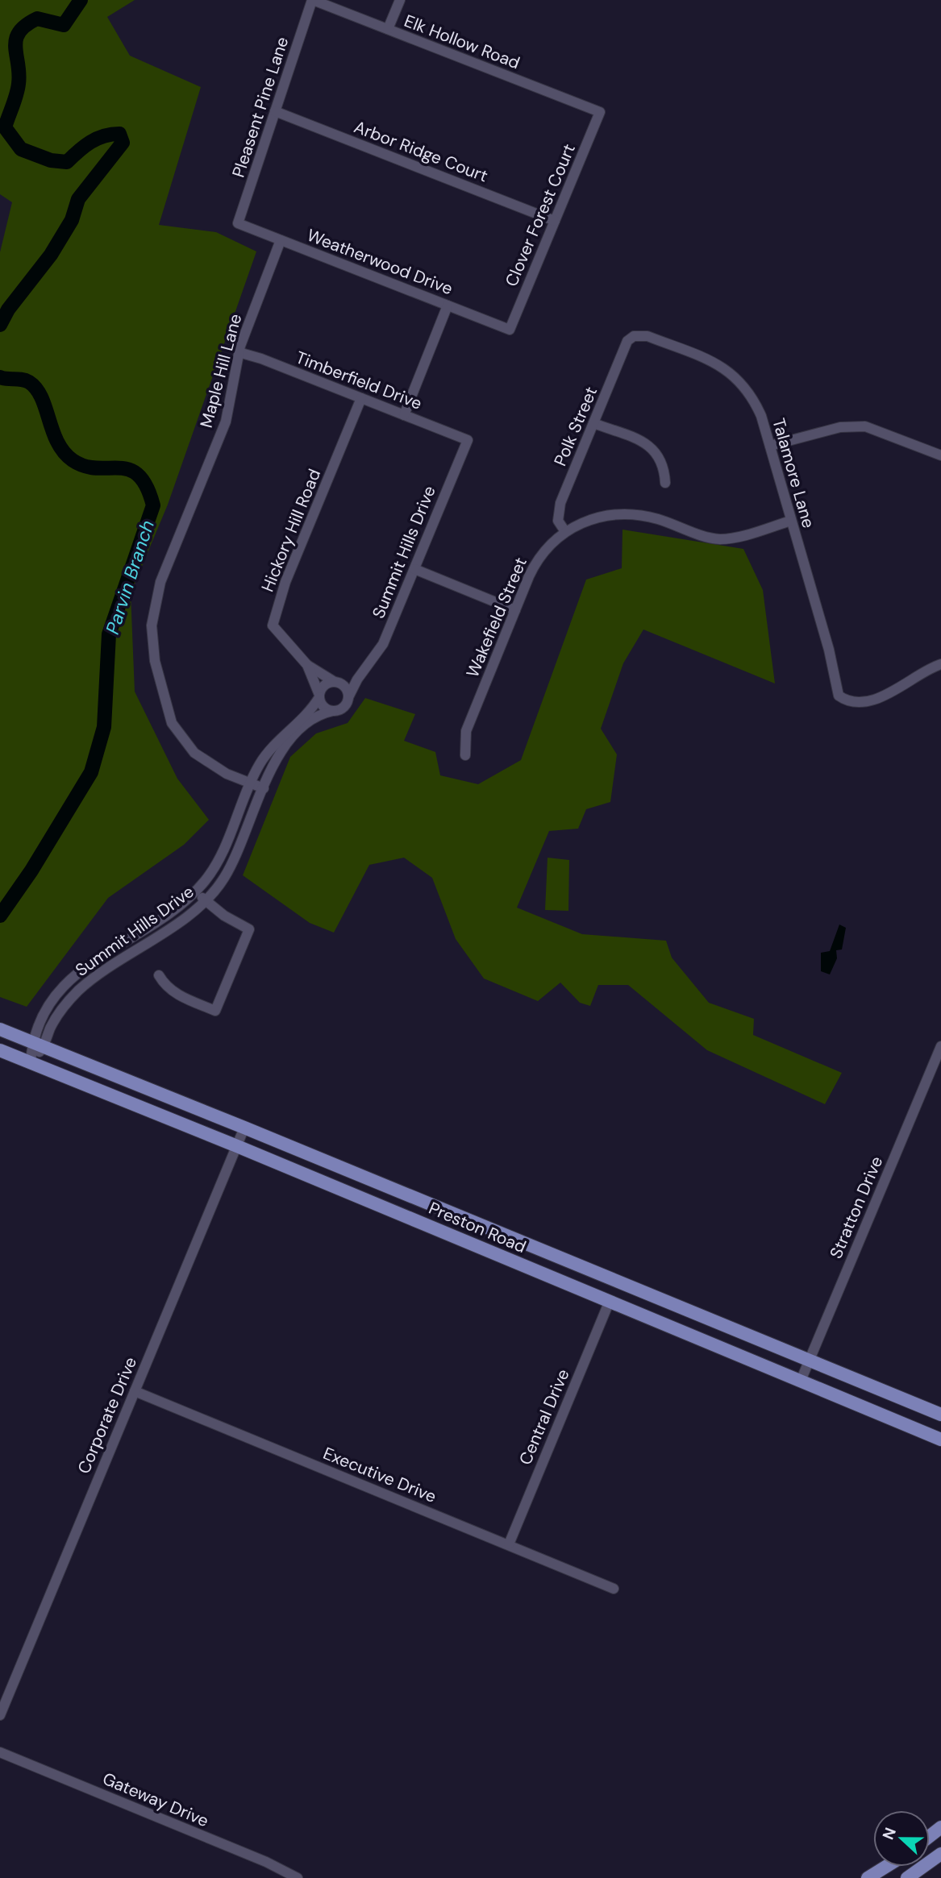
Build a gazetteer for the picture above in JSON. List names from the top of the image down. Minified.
{"streets":{"main road":["Preston Road"],"street":["Elk Hollow Road","Pleasent Pine Lane","Arbor Ridge Court","Clover Forest Court","Weatherwood Drive","Maple Hill Lane","Timberfield Drive","Polk Street","Talamore Lane","Hickory Hill Road","Summit Hills Drive","Wakefield Street","Stratton Drive","Corporate Drive","Central Drive","Executive Drive","Gateway Drive"]},"crossings":[["Elk Hollow Road","Pleasent Pine Lane"],["Elk Hollow Road","Clover Forest Court"],["Pleasent Pine Lane","Arbor Ridge Court"],["Pleasent Pine Lane","Weatherwood Drive"],["Arbor Ridge Court","Clover Forest Court"],["Clover Forest Court","Weatherwood Drive"],["Weatherwood Drive","Maple Hill Lane"],["Maple Hill Lane","Timberfield Drive"],["Maple Hill Lane","Summit Hills Drive"],["Timberfield Drive","Hickory Hill Road"],["Timberfield Drive","Summit Hills Drive"],["Polk Street","Talamore Lane"],["Polk Street","Wakefield Street"],["Talamore Lane","Wakefield Street"],["Hickory Hill Road","Summit Hills Drive"],["Summit Hills Drive","Preston Road"],["Stratton Drive","Preston Road"],["Preston Road","Corporate Drive"],["Preston Road","Central Drive"],["Corporate Drive","Executive Drive"],["Central Drive","Executive Drive"]],"water":["Parvin Branch"],"north":"left"}
